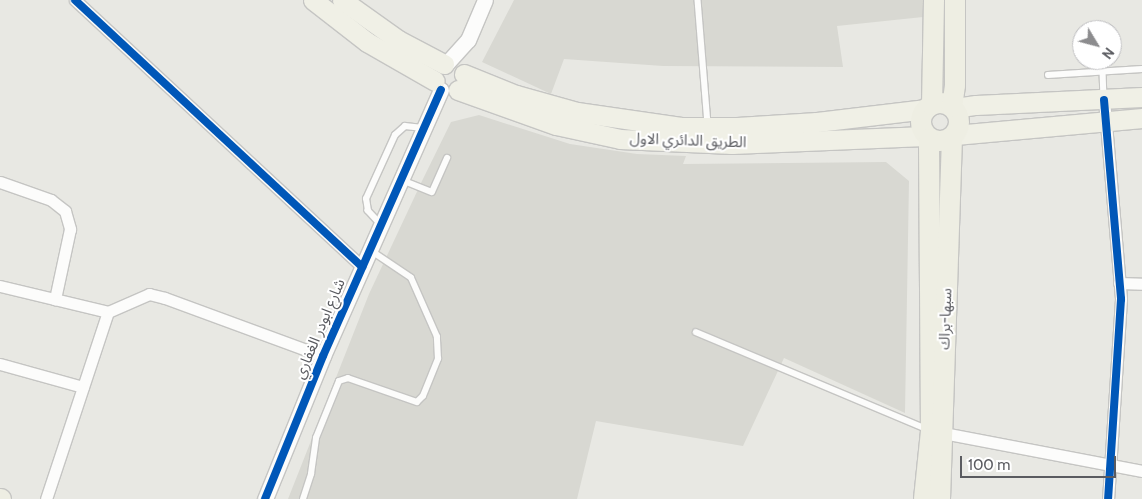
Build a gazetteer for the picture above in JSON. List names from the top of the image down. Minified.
{"streets":{"highway":["سبها-براك"],"main road":["الطريق الدائري الاول"],"street":["شارع ابودر الغفاري"]},"crossings":[["الطريق الدائري الاول","سبها-براك"],["الطريق الدائري الاول","شارع ابودر الغفاري"]],"scale_bar":"100 m","north":"bottom right"}
